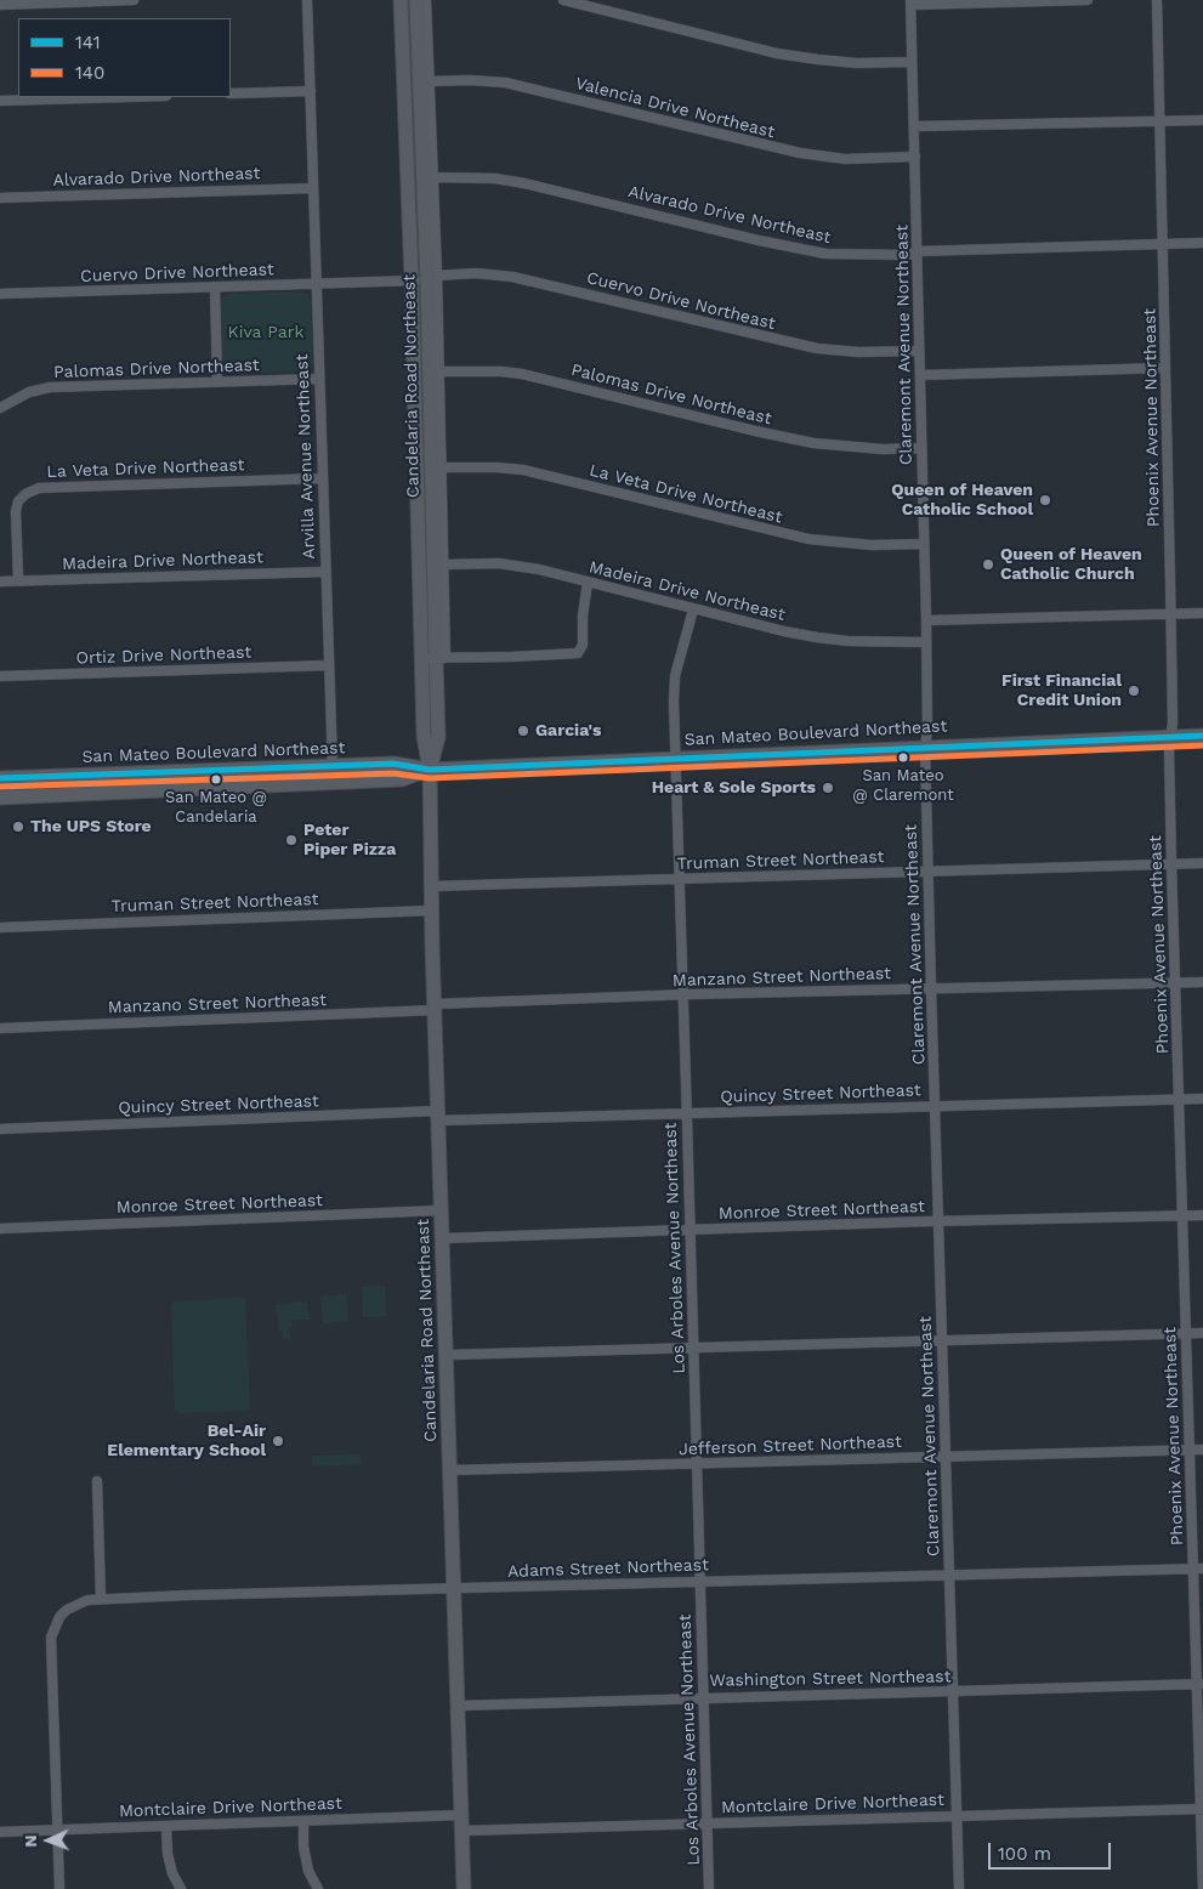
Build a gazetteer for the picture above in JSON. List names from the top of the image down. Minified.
{"streets":{"main road":["Candelaria Road Northeast","San Mateo Boulevard Northeast"],"street":["Valencia Drive Northeast","Alvarado Drive Northeast","Cuervo Drive Northeast","Claremont Avenue Northeast","Palomas Drive Northeast","Phoenix Avenue Northeast","Arvilla Avenue Northeast","La Veta Drive Northeast","Madeira Drive Northeast","Ortiz Drive Northeast","Truman Street Northeast","Manzano Street Northeast","Quincy Street Northeast","Monroe Street Northeast","Los Arboles Avenue Northeast","Jefferson Street Northeast","Adams Street Northeast","Washington Street Northeast","Montclaire Drive Northeast"]},"crossings":[["Valencia Drive Northeast","Claremont Avenue Northeast"],["Alvarado Drive Northeast","Claremont Avenue Northeast"],["Alvarado Drive Northeast","Phoenix Avenue Northeast"],["Alvarado Drive Northeast","Arvilla Avenue Northeast"],["Cuervo Drive Northeast","Claremont Avenue Northeast"],["Cuervo Drive Northeast","Candelaria Road Northeast"],["Cuervo Drive Northeast","Arvilla Avenue Northeast"],["Claremont Avenue Northeast","Palomas Drive Northeast"],["Claremont Avenue Northeast","La Veta Drive Northeast"],["Claremont Avenue Northeast","Madeira Drive Northeast"],["Claremont Avenue Northeast","San Mateo Boulevard Northeast"],["Claremont Avenue Northeast","Truman Street Northeast"],["Claremont Avenue Northeast","Manzano Street Northeast"],["Claremont Avenue Northeast","Quincy Street Northeast"],["Claremont Avenue Northeast","Monroe Street Northeast"],["Claremont Avenue Northeast","Jefferson Street Northeast"],["Claremont Avenue Northeast","Adams Street Northeast"],["Claremont Avenue Northeast","Washington Street Northeast"],["Claremont Avenue Northeast","Montclaire Drive Northeast"],["Palomas Drive Northeast","Candelaria Road Northeast"],["Palomas Drive Northeast","Arvilla Avenue Northeast"],["Candelaria Road Northeast","San Mateo Boulevard Northeast"],["Candelaria Road Northeast","Truman Street Northeast"],["Candelaria Road Northeast","Manzano Street Northeast"],["Candelaria Road Northeast","Quincy Street Northeast"],["Candelaria Road Northeast","Monroe Street Northeast"],["Candelaria Road Northeast","Jefferson Street Northeast"],["Candelaria Road Northeast","Adams Street Northeast"],["Candelaria Road Northeast","Washington Street Northeast"],["Candelaria Road Northeast","Montclaire Drive Northeast"],["Phoenix Avenue Northeast","San Mateo Boulevard Northeast"],["Phoenix Avenue Northeast","Truman Street Northeast"],["Phoenix Avenue Northeast","Manzano Street Northeast"],["Phoenix Avenue Northeast","Quincy Street Northeast"],["Phoenix Avenue Northeast","Monroe Street Northeast"],["Phoenix Avenue Northeast","Jefferson Street Northeast"],["Phoenix Avenue Northeast","Adams Street Northeast"],["Phoenix Avenue Northeast","Washington Street Northeast"],["Phoenix Avenue Northeast","Montclaire Drive Northeast"],["Arvilla Avenue Northeast","La Veta Drive Northeast"],["Arvilla Avenue Northeast","Madeira Drive Northeast"],["Arvilla Avenue Northeast","Ortiz Drive Northeast"],["Arvilla Avenue Northeast","San Mateo Boulevard Northeast"],["La Veta Drive Northeast","Madeira Drive Northeast"],["Madeira Drive Northeast","Los Arboles Avenue Northeast"],["San Mateo Boulevard Northeast","Los Arboles Avenue Northeast"],["Truman Street Northeast","Los Arboles Avenue Northeast"],["Manzano Street Northeast","Los Arboles Avenue Northeast"],["Quincy Street Northeast","Los Arboles Avenue Northeast"],["Monroe Street Northeast","Los Arboles Avenue Northeast"],["Los Arboles Avenue Northeast","Jefferson Street Northeast"],["Los Arboles Avenue Northeast","Adams Street Northeast"],["Los Arboles Avenue Northeast","Washington Street Northeast"],["Los Arboles Avenue Northeast","Montclaire Drive Northeast"],["Adams Street Northeast","Montclaire Drive Northeast"]],"parks":["Kiva Park"],"places":["Queen of Heaven Catholic School","Queen of Heaven Catholic Church","First Financial Credit Union","Garcia's","San Mateo @ Claremont","San Mateo @ Candelaria","Heart & Sole Sports","The UPS Store","Peter Piper Pizza","Bel-Air Elementary School"],"lines":["transit line 141","transit line 140"],"legend":["141","140"],"scale_bar":"100 m","north":"left"}
